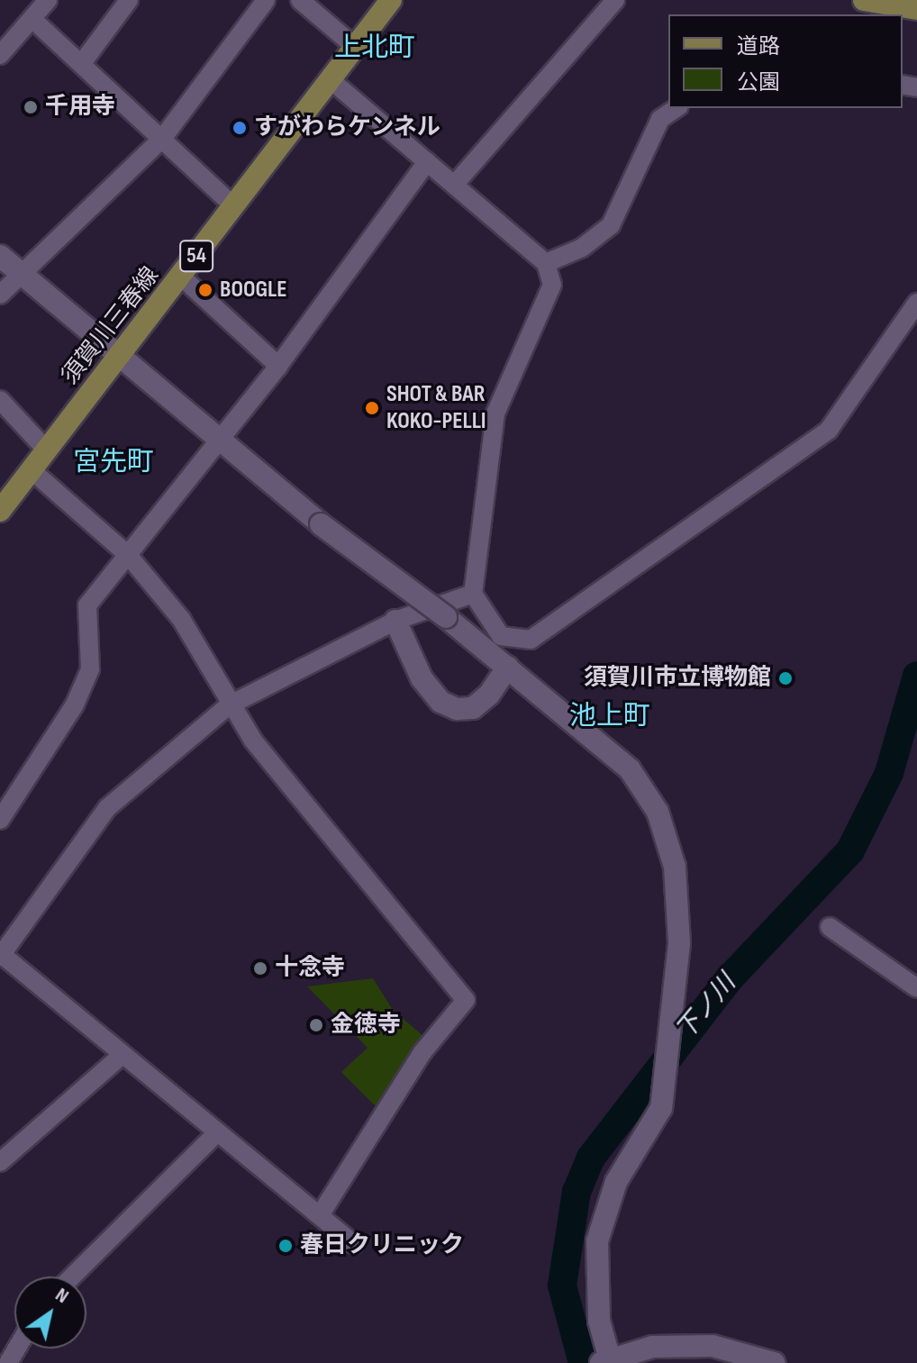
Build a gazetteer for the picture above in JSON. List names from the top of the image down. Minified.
{"streets":{"main road":["54","須賀川三春線"]},"districts":["上北町","宮先町","池上町"],"water":["下ノ川"],"places":["千用寺","すがわらケンネル","BOOGLE","SHOT & BAR KOKO-PELLI","須賀川市立博物館","十念寺","金徳寺","春日クリニック"],"legend":["道路","公園"],"north":"top right"}
